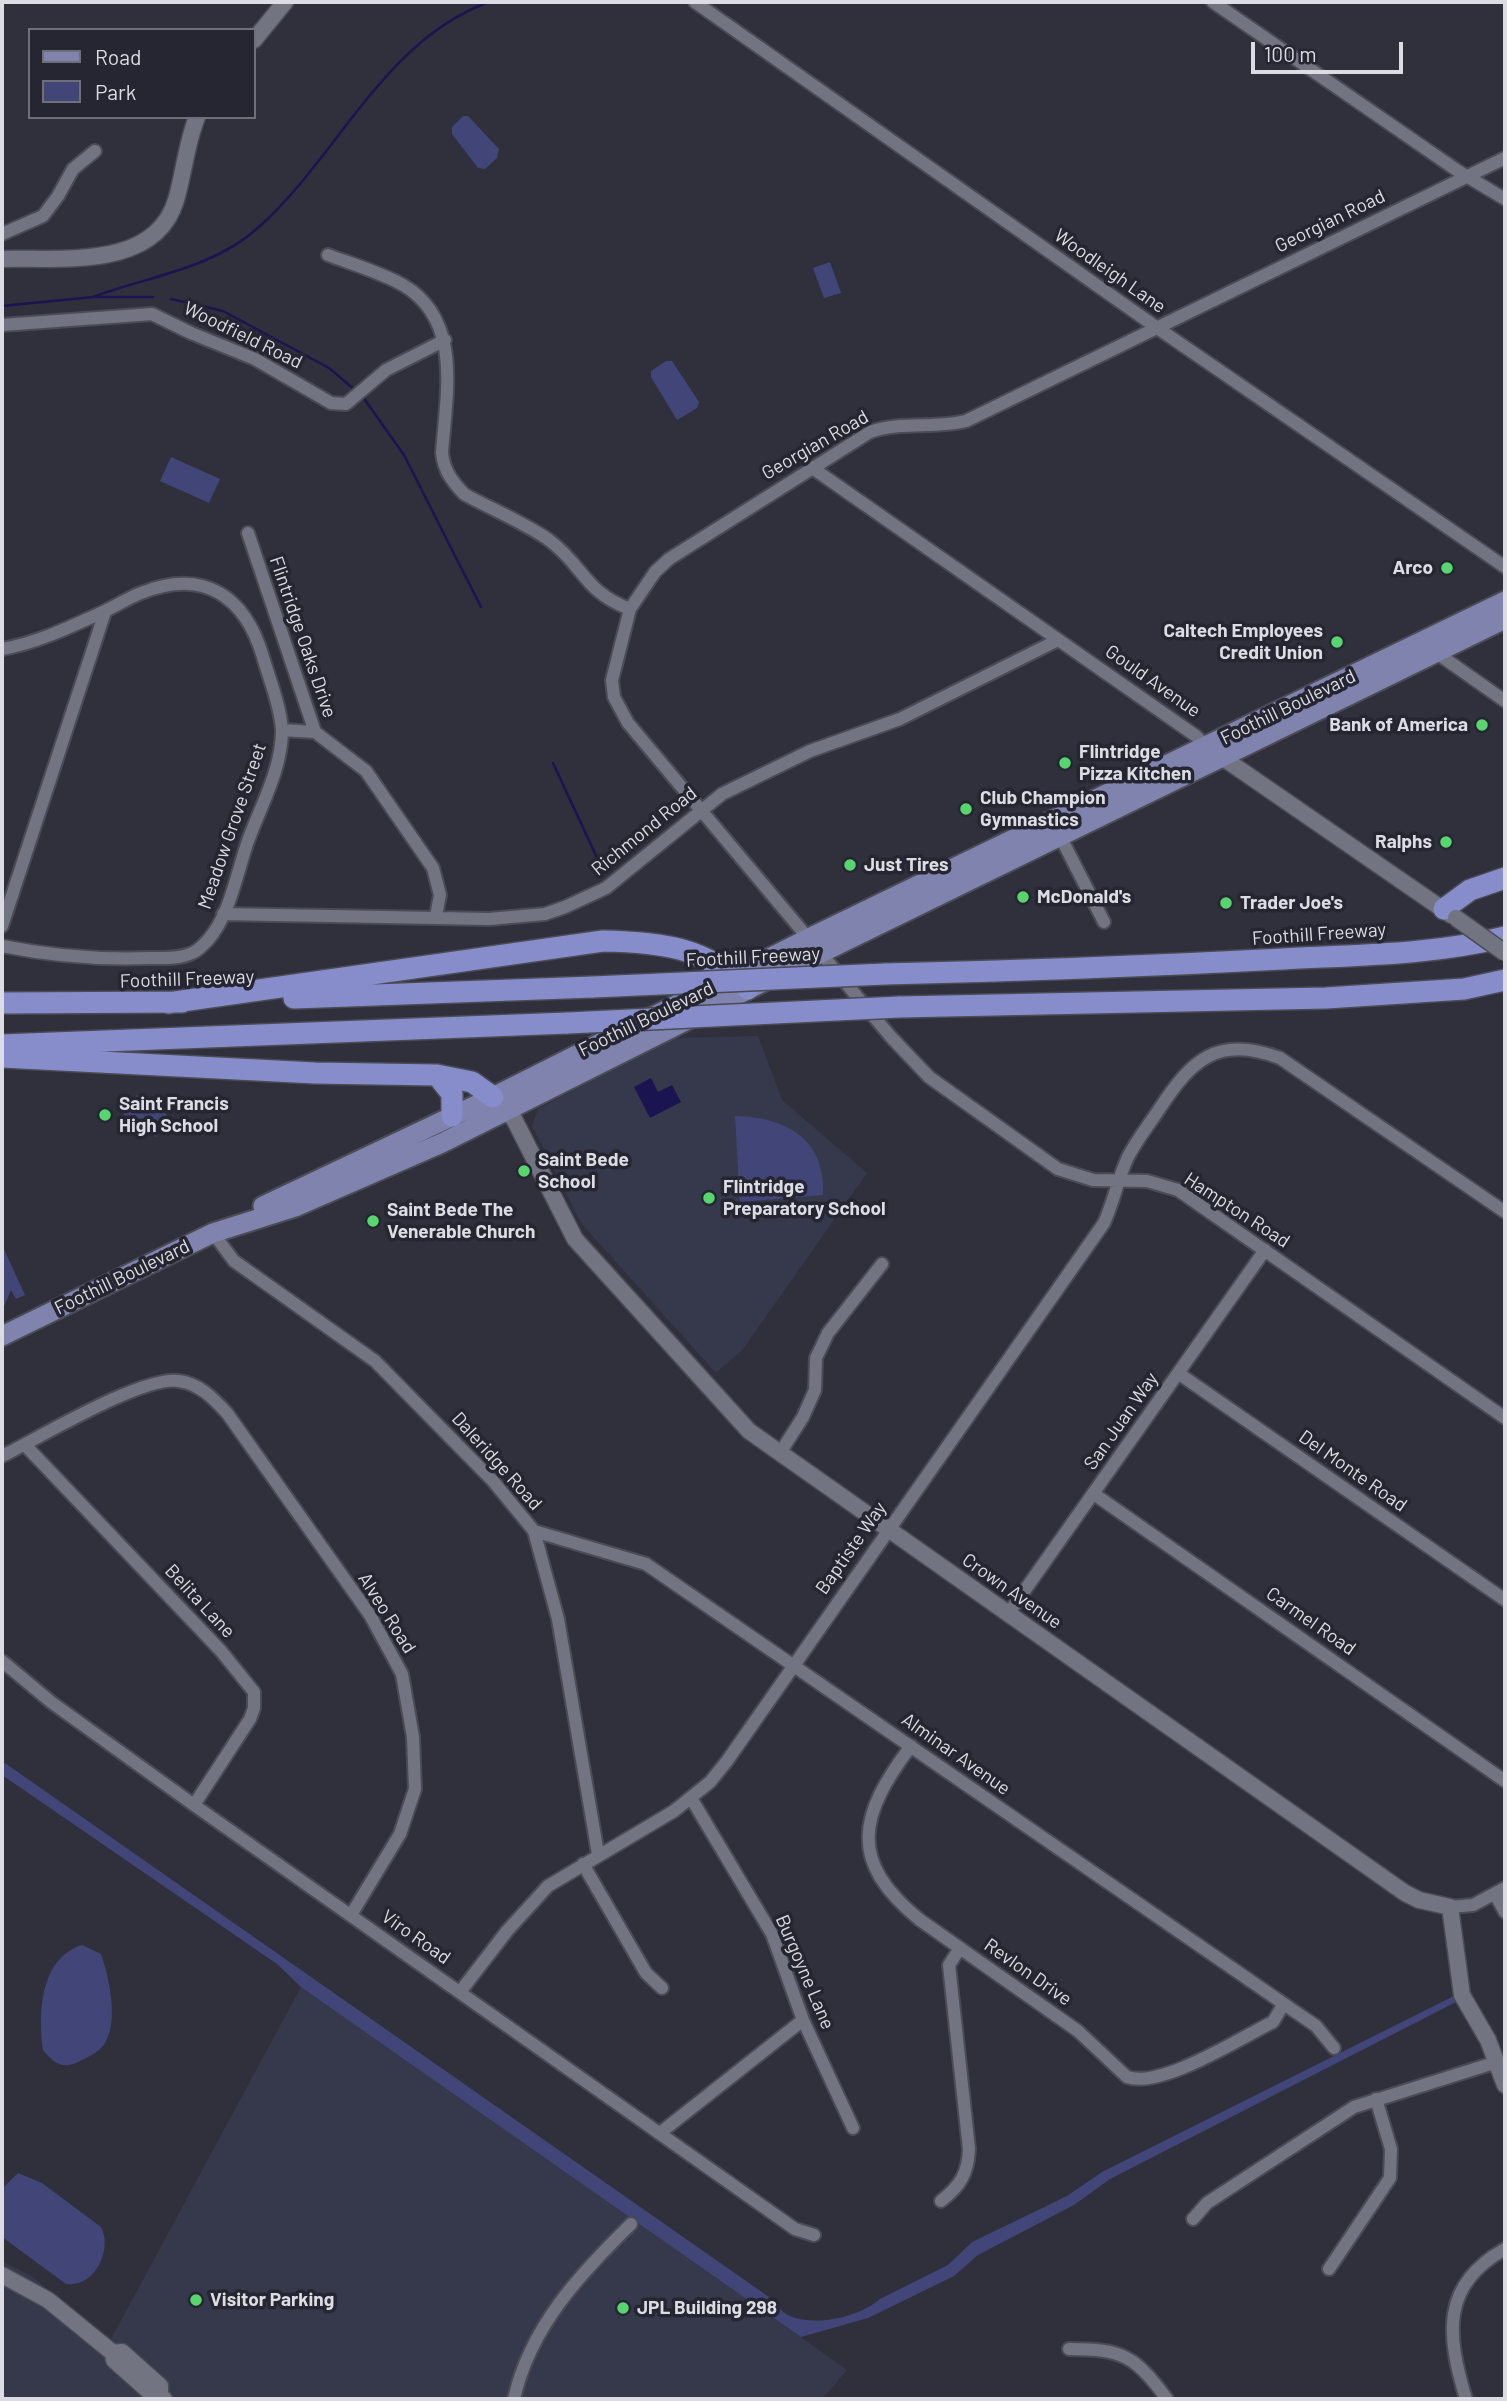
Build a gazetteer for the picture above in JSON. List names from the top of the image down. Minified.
{"streets":{"highway":["Foothill Freeway"],"main road":["Foothill Boulevard"],"street":["Georgian Road","Woodleigh Lane","Woodfield Road","Flintridge Oaks Drive","Gould Avenue","Meadow Grove Street","Richmond Road","Hampton Road","San Juan Way","Daleridge Road","Del Monte Road","Baptiste Way","Crown Avenue","Belita Lane","Alveo Road","Carmel Road","Alminar Avenue","Viro Road","Burgoyne Lane","Revlon Drive"]},"crossings":[["Georgian Road","Woodleigh Lane"],["Georgian Road","Gould Avenue"],["Georgian Road","Foothill Boulevard"],["Georgian Road","Richmond Road"],["Georgian Road","Hampton Road"],["Flintridge Oaks Drive","Richmond Road"],["Gould Avenue","Foothill Boulevard"],["Gould Avenue","Richmond Road"],["Foothill Boulevard","Hampton Road"],["Foothill Boulevard","Daleridge Road"],["Foothill Boulevard","Crown Avenue"],["Meadow Grove Street","Richmond Road"],["Hampton Road","San Juan Way"],["Hampton Road","Baptiste Way"],["San Juan Way","Del Monte Road"],["San Juan Way","Crown Avenue"],["San Juan Way","Carmel Road"],["Daleridge Road","Baptiste Way"],["Daleridge Road","Alminar Avenue"],["Baptiste Way","Crown Avenue"],["Baptiste Way","Alminar Avenue"],["Baptiste Way","Viro Road"],["Baptiste Way","Burgoyne Lane"],["Belita Lane","Alveo Road"],["Belita Lane","Viro Road"],["Alveo Road","Viro Road"],["Alminar Avenue","Revlon Drive"]],"places":["Arco","Caltech Employees Credit Union","Bank of America","Flintridge Pizza Kitchen","Club Champion Gymnastics","Ralphs","Just Tires","McDonald's","Trader Joe's","Saint Francis High School","Saint Bede School","Flintridge Preparatory School","Saint Bede The Venerable Church","Visitor Parking","JPL Building 298"],"legend":["Road","Park"],"scale_bar":"100 m"}
